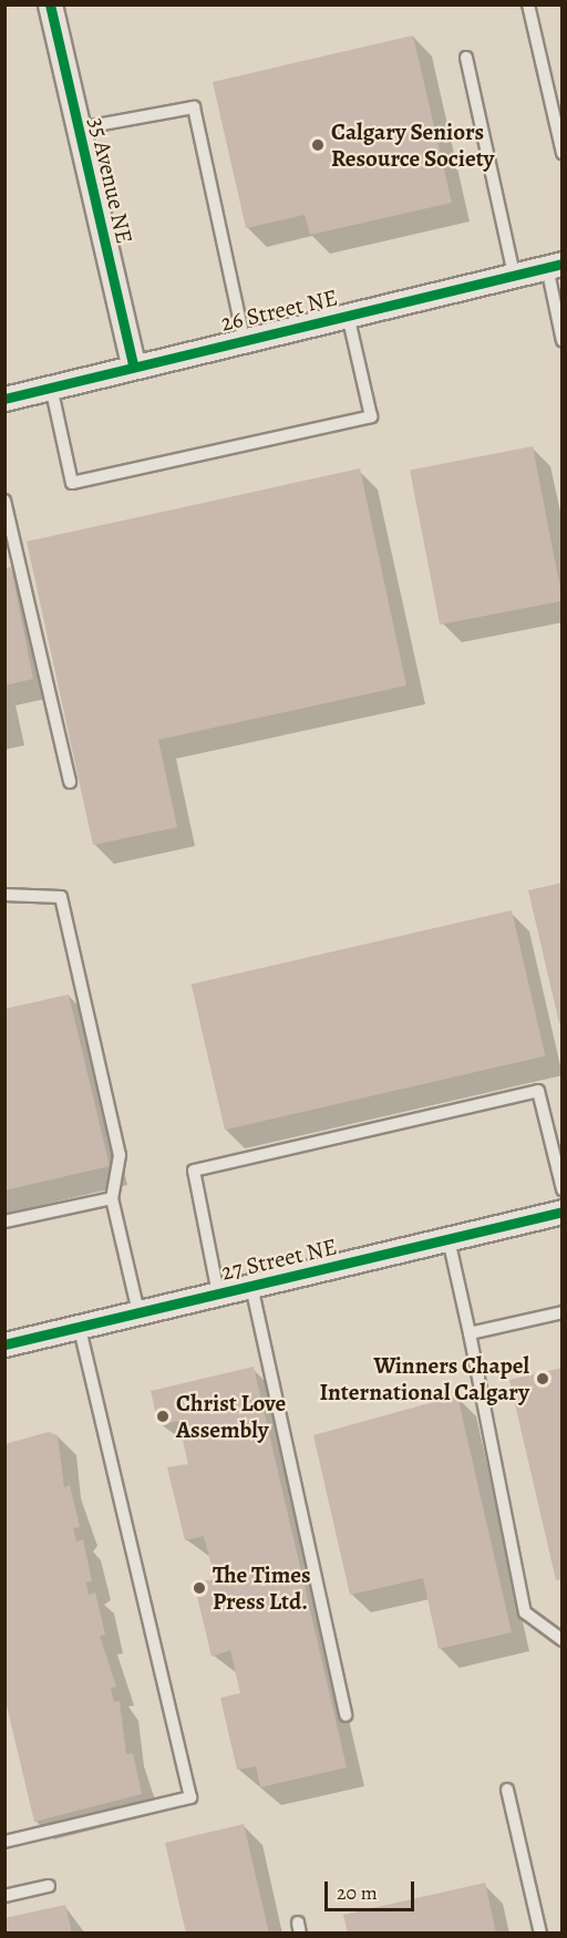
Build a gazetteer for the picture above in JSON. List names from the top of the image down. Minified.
{"streets":{"street":["35 Avenue NE","26 Street NE","27 Street NE"]},"crossings":[["35 Avenue NE","26 Street NE"]],"places":["Calgary Seniors Resource Society","Winners Chapel International Calgary","Christ Love Assembly","The Times Press Ltd."],"scale_bar":"20 m"}
